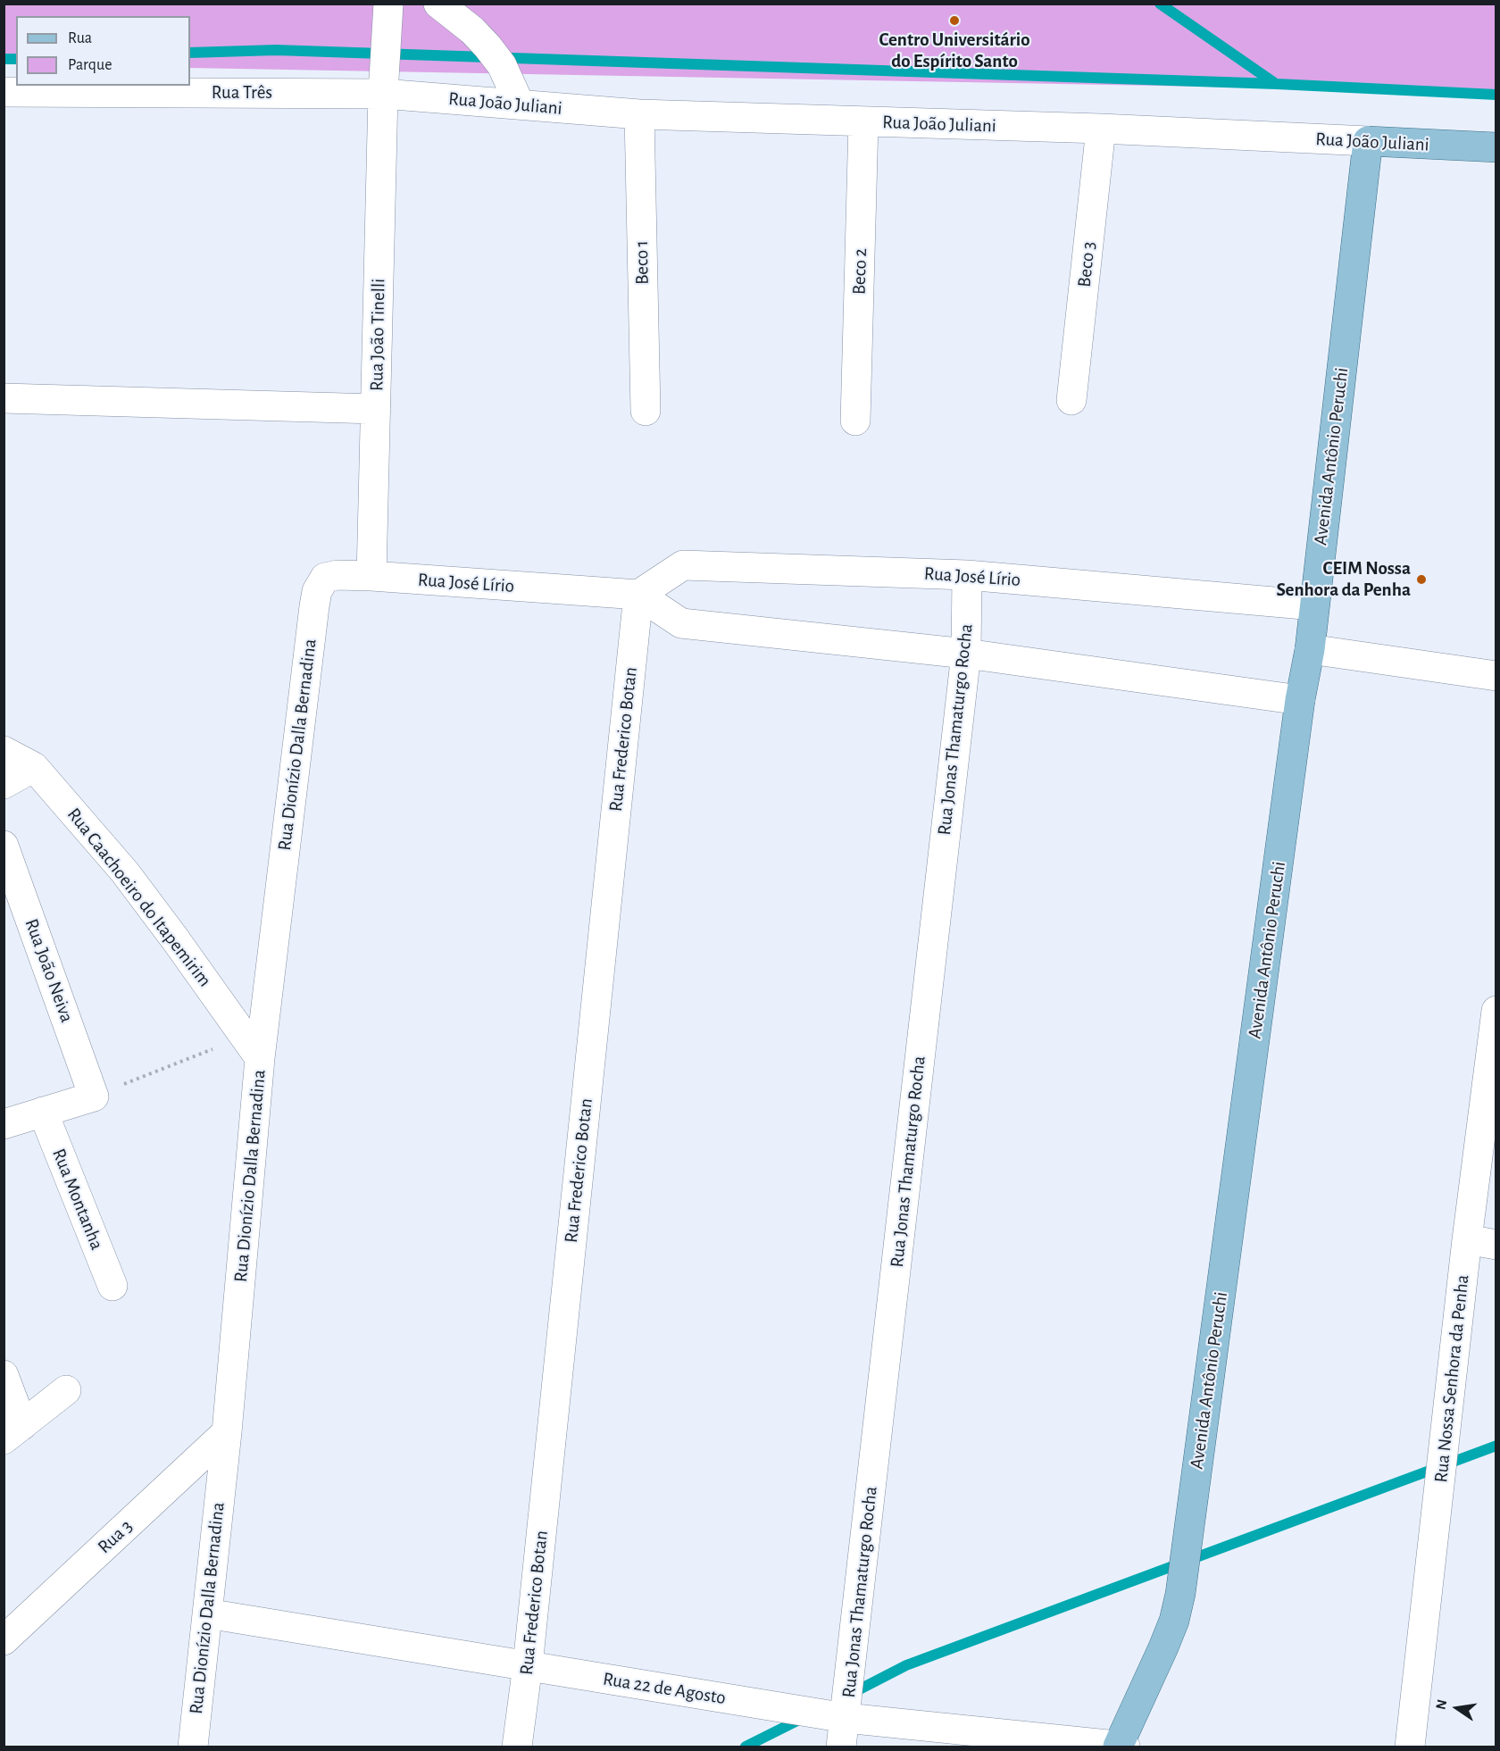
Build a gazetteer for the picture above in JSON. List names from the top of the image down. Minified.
{"streets":{"main road":["Rua João Juliani","Avenida Antônio Peruchi"],"street":["Rua Três","Beco 1","Beco 3","Beco 2","Rua João Tinelli","Rua José Lírio","Rua Jonas Thamaturgo Rocha","Rua Frederico Botan","Rua Dionízio Dalla Bernadina","Rua Caachoeiro do Itapemirim","Rua João Neiva","Rua Montanha","Rua Nossa Senhora da Penha","Rua 3","Rua 22 de Agosto"]},"crossings":[["Rua Três","Rua João Juliani"],["Rua Três","Rua João Tinelli"],["Rua João Juliani","Beco 1"],["Rua João Juliani","Beco 3"],["Rua João Juliani","Beco 2"],["Rua João Juliani","Rua João Tinelli"],["Rua João Juliani","Avenida Antônio Peruchi"],["Rua João Tinelli","Rua José Lírio"],["Avenida Antônio Peruchi","Rua José Lírio"],["Avenida Antônio Peruchi","Rua 22 de Agosto"],["Rua José Lírio","Rua Jonas Thamaturgo Rocha"],["Rua José Lírio","Rua Frederico Botan"],["Rua José Lírio","Rua Dionízio Dalla Bernadina"],["Rua Jonas Thamaturgo Rocha","Rua 22 de Agosto"],["Rua Frederico Botan","Rua 22 de Agosto"],["Rua Dionízio Dalla Bernadina","Rua Caachoeiro do Itapemirim"],["Rua Dionízio Dalla Bernadina","Rua 3"],["Rua Dionízio Dalla Bernadina","Rua 22 de Agosto"]],"places":["Centro Universitário do Espírito Santo","CEIM Nossa Senhora da Penha"],"legend":["Rua","Parque"],"north":"left"}
